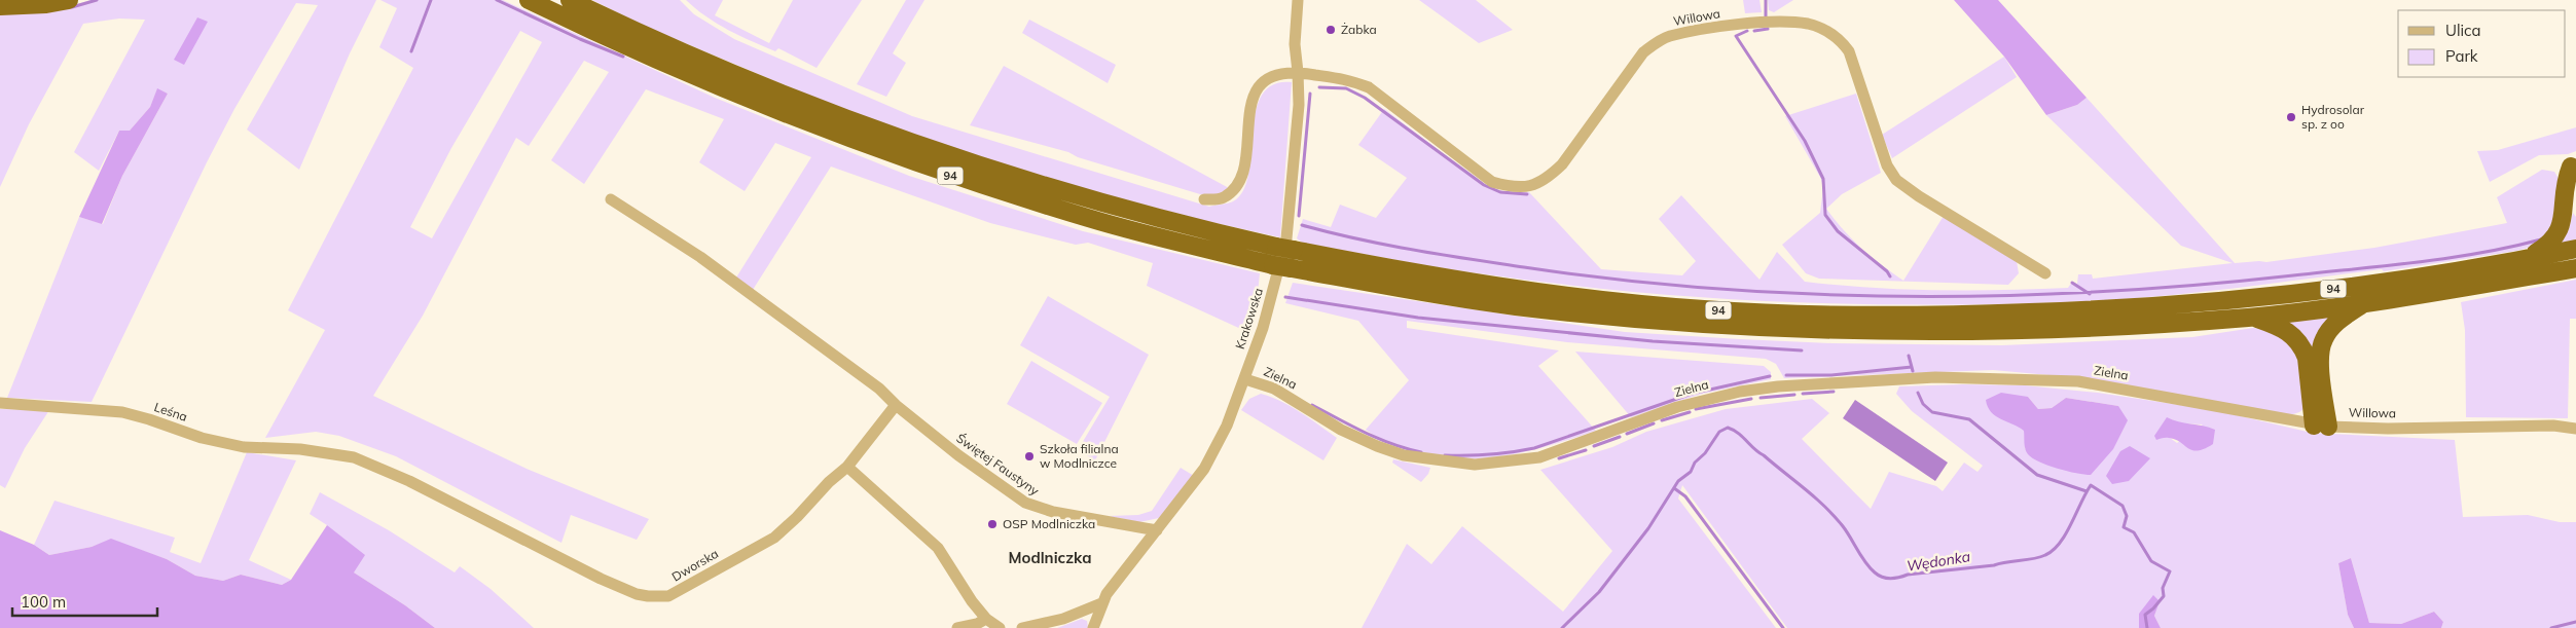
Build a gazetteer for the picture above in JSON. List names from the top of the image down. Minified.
{"streets":{"highway":["94"],"street":["Willowa","Krakowska","Zielna","Leśna","Świętej Faustyny","Dworska"]},"crossings":[["Willowa","Krakowska"],["Willowa","Zielna"],["Krakowska","Zielna"],["Krakowska","Świętej Faustyny"],["Leśna","Dworska"],["Świętej Faustyny","Dworska"]],"districts":["Modlniczka"],"water":["Wędonka"],"places":["Żabka","Hydrosolar sp. z oo","Szkoła filialna w Modlniczce","OSP Modlniczka"],"legend":["Ulica","Park"],"scale_bar":"100 m"}
